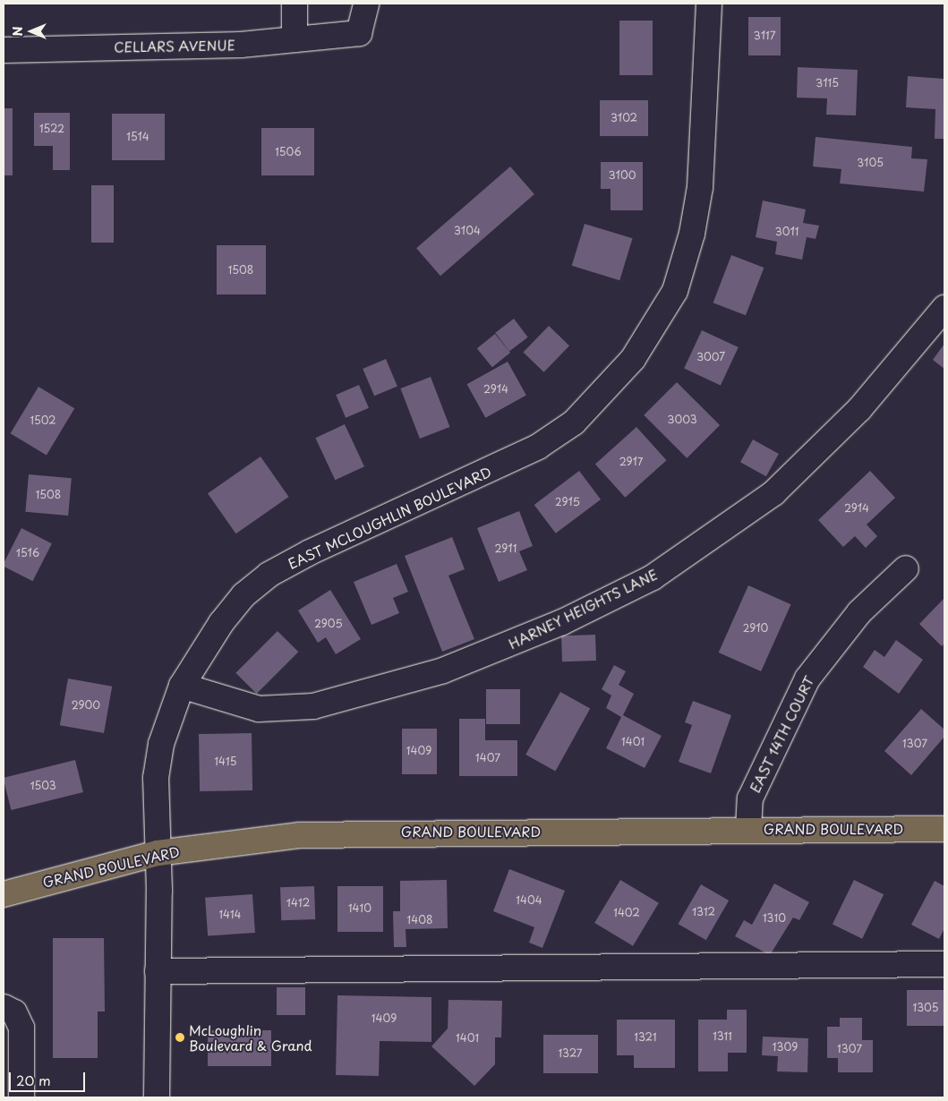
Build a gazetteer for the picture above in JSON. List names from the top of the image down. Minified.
{"streets":{"main road":["GRAND BOULEVARD"],"street":["CELLARS AVENUE","EAST MCLOUGHLIN BOULEVARD","HARNEY HEIGHTS LANE","EAST 14TH COURT"]},"crossings":[["EAST MCLOUGHLIN BOULEVARD","HARNEY HEIGHTS LANE"],["EAST MCLOUGHLIN BOULEVARD","GRAND BOULEVARD"],["EAST 14TH COURT","GRAND BOULEVARD"]],"places":["McLoughlin Boulevard & Grand"],"house_numbers":["3117","3115","3102","1522","1514","1506","3105","3100","3104","3011","1508","3007","2914","3003","1502","2917","1508","2915","2914","2911","1516","2905","2910","2900","1401","1307","1409","1407","1415","1503","1404","1412","1410","1312","1402","1414","1310","1408","1305","1409","1311","1321","1401","1309","1307","1327"],"scale_bar":"20 m","north":"left"}
